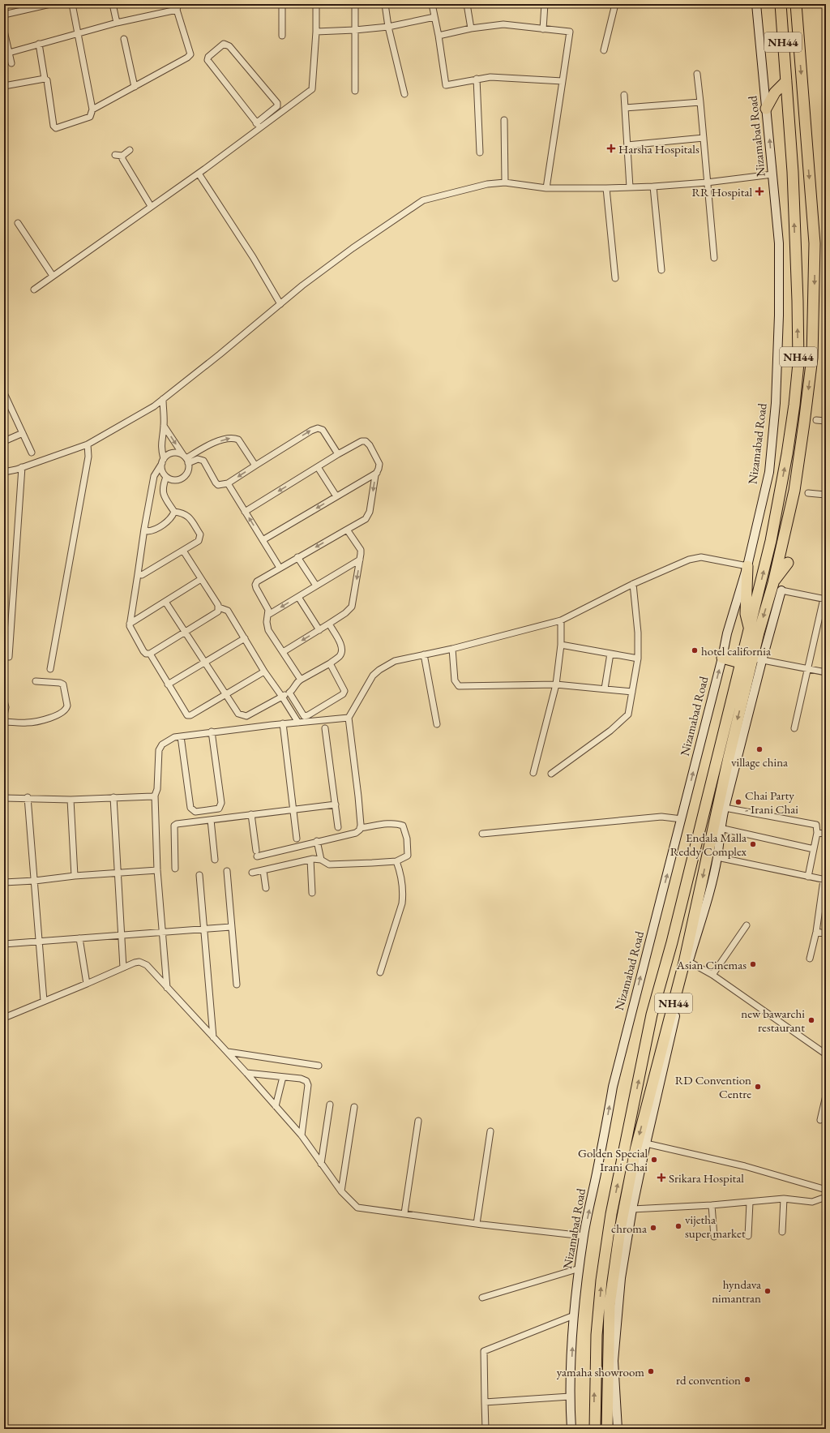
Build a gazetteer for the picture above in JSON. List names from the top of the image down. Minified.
{"streets":{"highway":["NH44"],"main road":["Nizamabad Road"]},"places":{"health":["Harsha Hospitals","RR Hospital","Srikara Hospital"],"other":["hotel california","village china","Chai Party - Irani Chai","Endala Malla Reddy Complex","Asian Cinemas","new bawarchi restaurant","RD Convention Centre","Golden Special Irani Chai","vijetha super market","chroma","hyndava nimantran","yamaha showroom","rd convention"]}}
